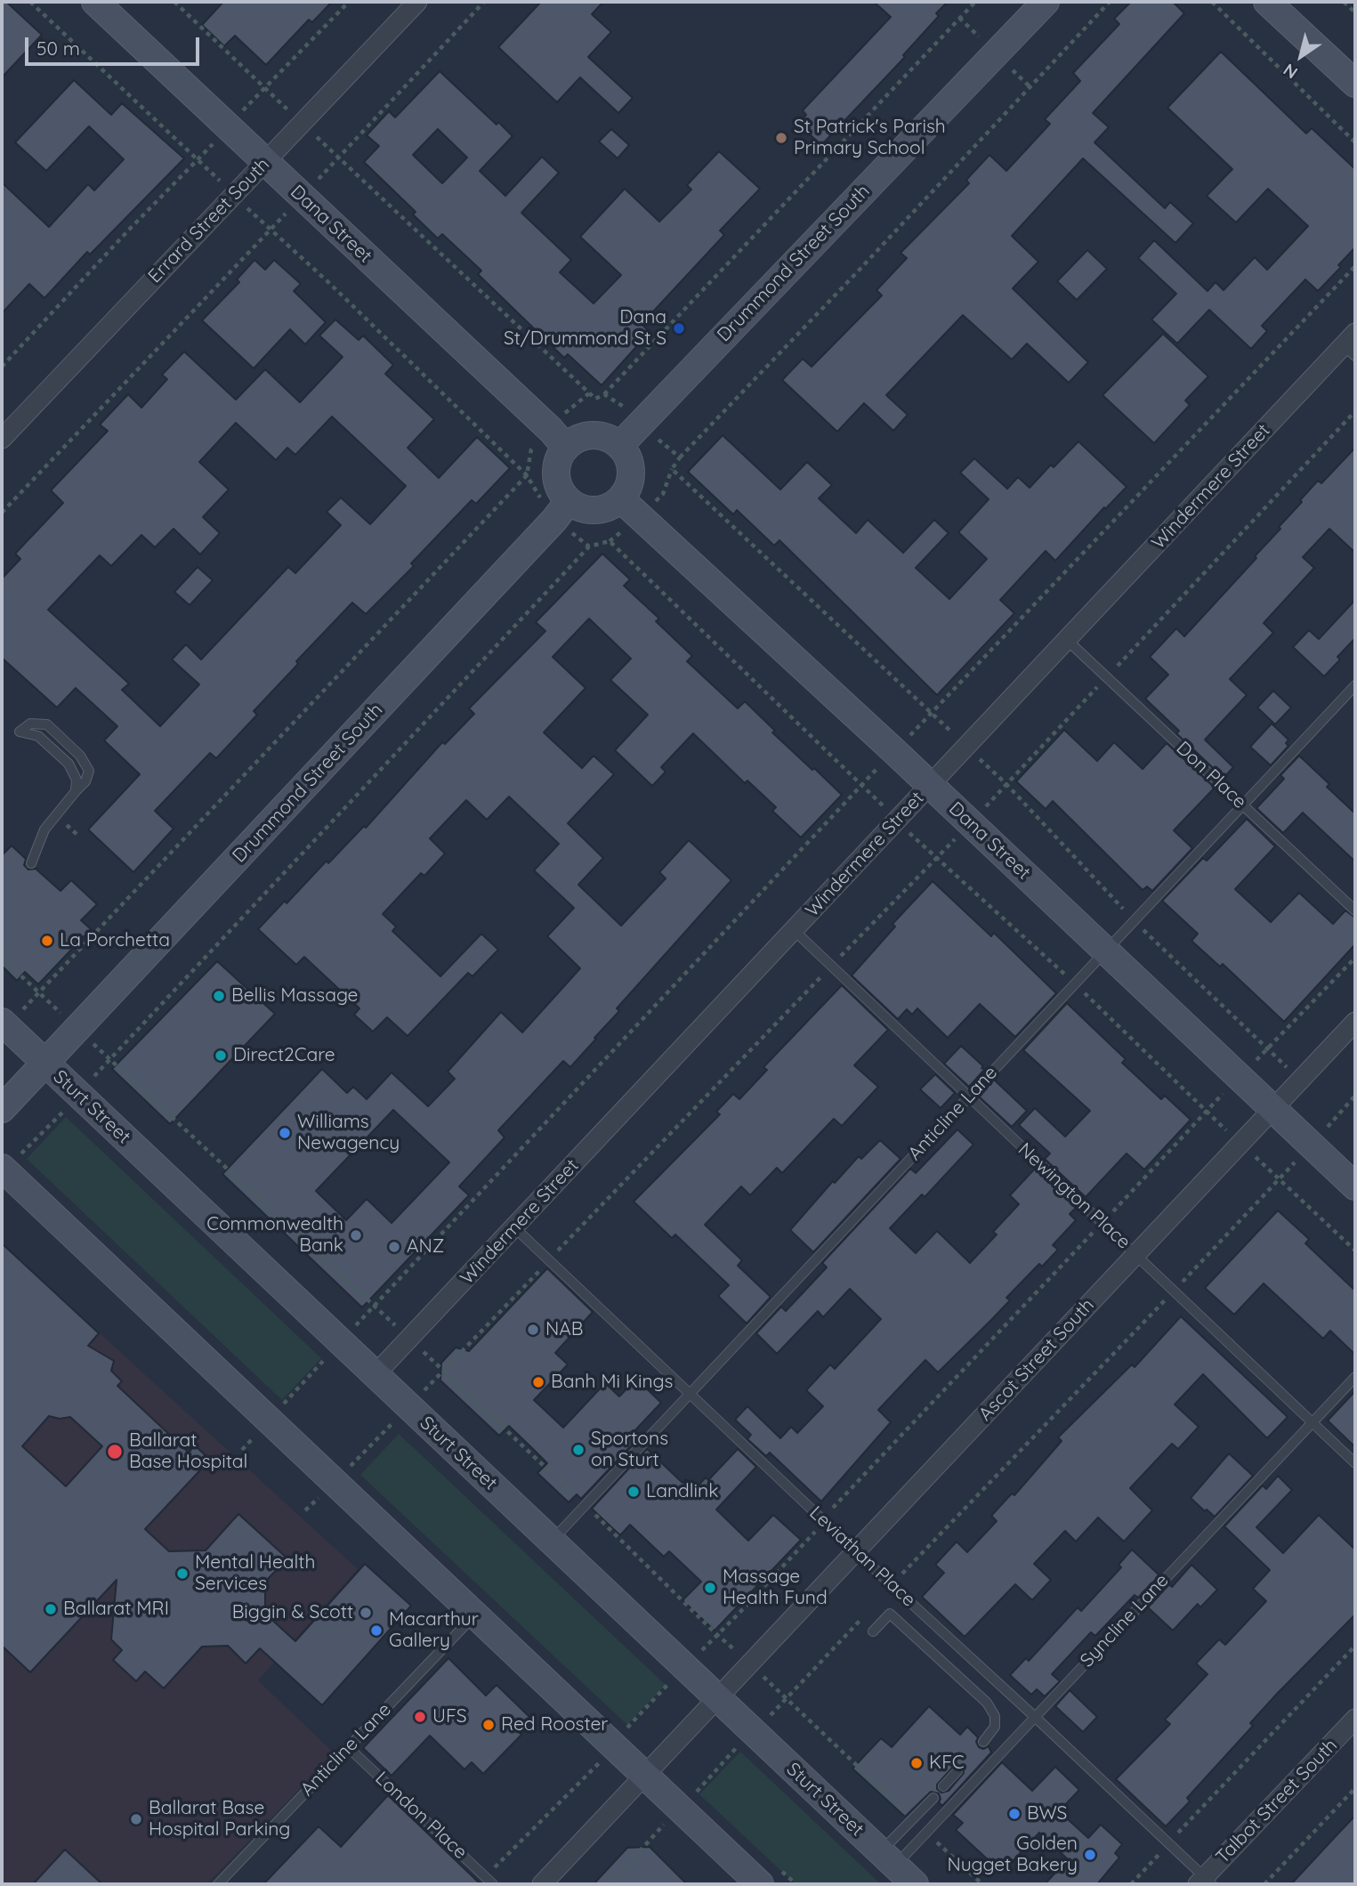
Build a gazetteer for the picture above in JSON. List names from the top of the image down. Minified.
{"streets":{"main road":["Dana Street","Drummond Street South","Sturt Street"],"street":["Errard Street South","Windermere Street","Ascot Street South","Talbot Street South"],"lane":["Don Place","Anticline Lane","Newington Place","Leviathan Place","Syncline Lane","London Place"]},"crossings":[["Errard Street South","Dana Street"],["Dana Street","Drummond Street South"],["Dana Street","Windermere Street"],["Dana Street","Anticline Lane"],["Dana Street","Ascot Street South"],["Drummond Street South","Sturt Street"],["Windermere Street","Don Place"],["Windermere Street","Sturt Street"],["Windermere Street","Newington Place"],["Windermere Street","Leviathan Place"],["Don Place","Anticline Lane"],["Sturt Street","Anticline Lane"],["Sturt Street","Ascot Street South"],["Sturt Street","Syncline Lane"],["Anticline Lane","Newington Place"],["Anticline Lane","Leviathan Place"],["Anticline Lane","London Place"],["Newington Place","Ascot Street South"],["Newington Place","Syncline Lane"],["Ascot Street South","Leviathan Place"],["Leviathan Place","Syncline Lane"],["Leviathan Place","Talbot Street South"]],"places":["St Patrick's Parish Primary School","Dana St/Drummond St S","La Porchetta","Bellis Massage","Direct2Care","Williams Newagency","Commonwealth Bank","ANZ","NAB","Banh Mi Kings","Sportons on Sturt","Ballarat Base Hospital","Landlink","Mental Health Services","Massage Health Fund","Ballarat MRI","Biggin & Scott","Macarthur Gallery","UFS","Red Rooster","KFC","BWS","Ballarat Base Hospital Parking","Golden Nugget Bakery"],"scale_bar":"50 m","north":"bottom left"}
